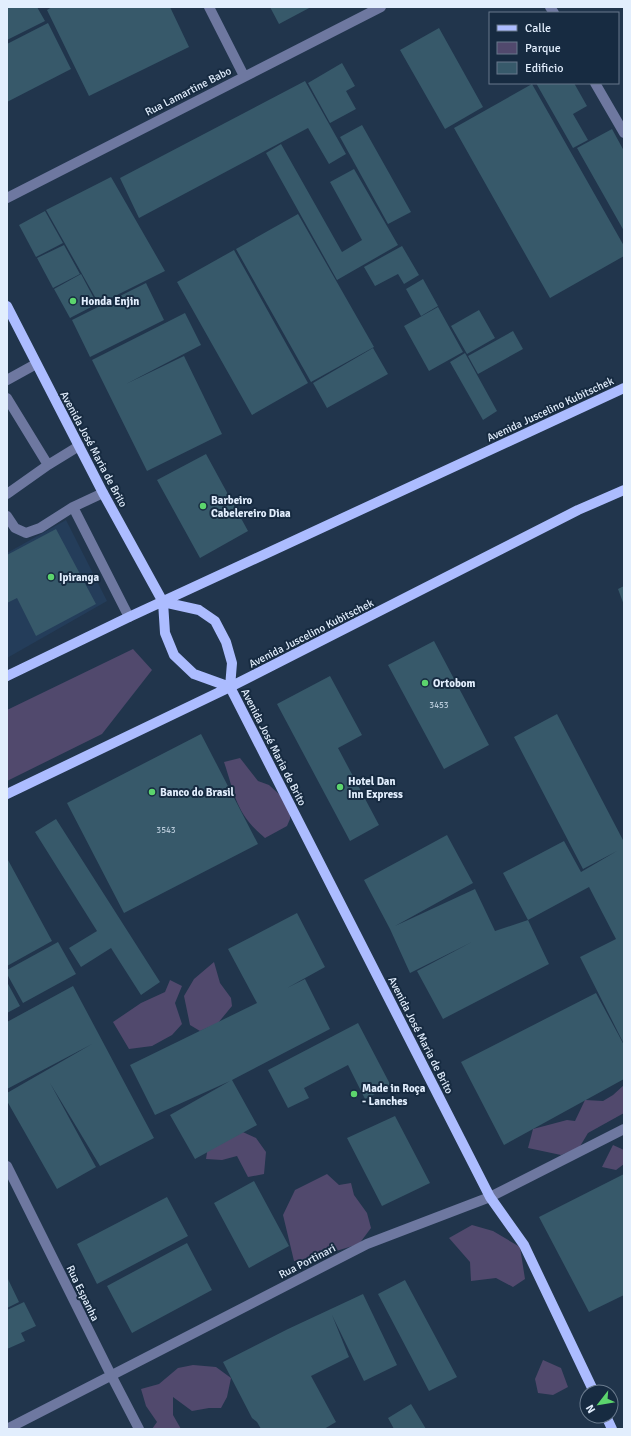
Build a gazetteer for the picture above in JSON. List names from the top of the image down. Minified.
{"streets":{"main road":["Avenida Juscelino Kubitschek","Avenida José Maria de Brito"],"street":["Rua Lamartine Babo","Rua Portinari","Rua Espanha"]},"crossings":[["Avenida Juscelino Kubitschek","Avenida José Maria de Brito"],["Avenida José Maria de Brito","Rua Portinari"],["Rua Portinari","Rua Espanha"]],"places":["Honda Enjin","Barbeiro Cabelereiro Diaa","Ipiranga","Ortobom","Hotel Dan Inn Express","Banco do Brasil","Made in Roça - Lanches"],"house_numbers":["3453","3543"],"legend":["Calle","Parque","Edificio"],"north":"bottom left"}
